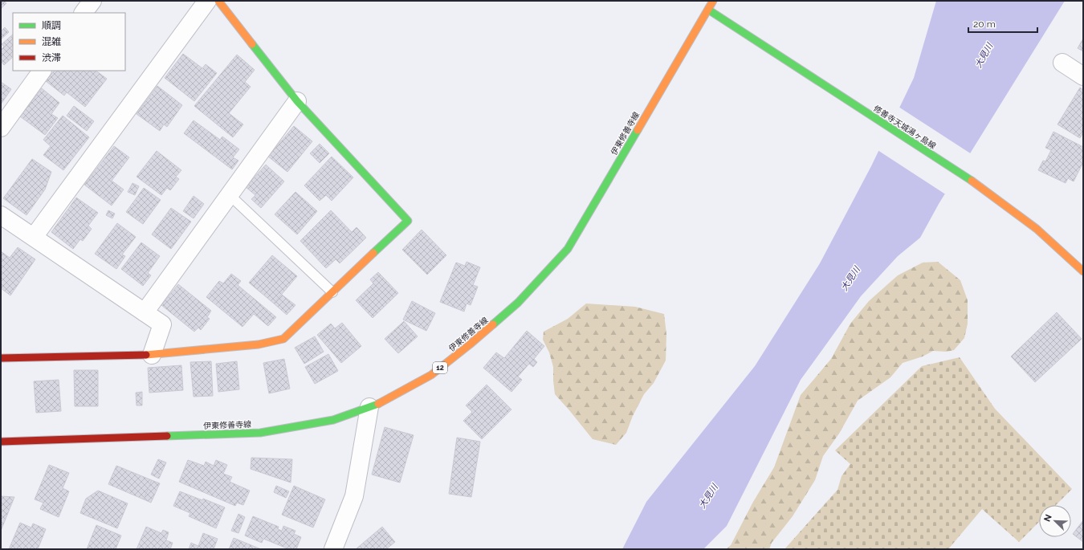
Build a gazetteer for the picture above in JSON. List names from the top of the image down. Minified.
{"streets":{"main road":["修善寺天城湯ヶ島線","伊東修善寺線","12"]},"crossings":[["修善寺天城湯ヶ島線","伊東修善寺線"]],"water":["大見川"],"legend":["順調","混雑","渋滞"],"scale_bar":"20 m","north":"top left"}
